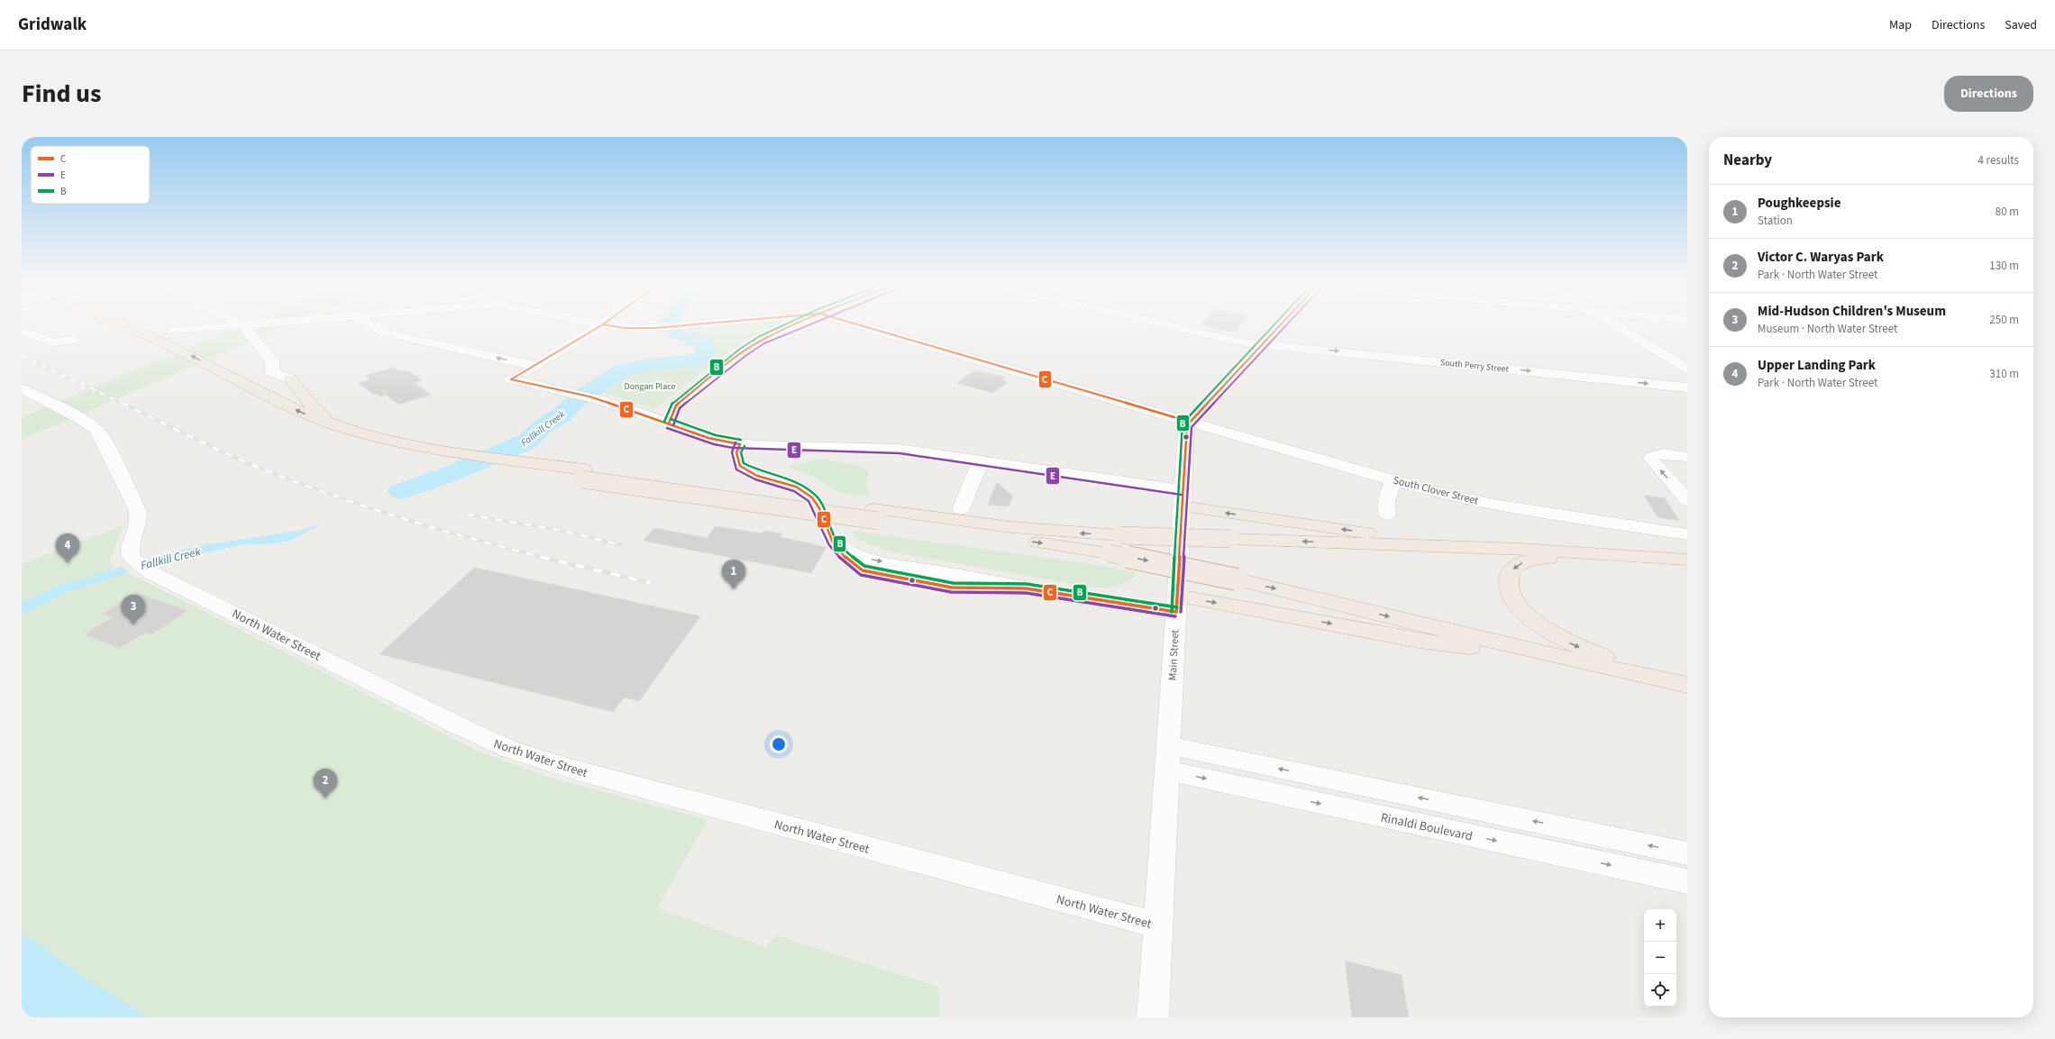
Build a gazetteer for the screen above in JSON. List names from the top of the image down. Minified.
{"streets":{"street":["South Perry Street","South Clover Street","North Water Street","Main Street","Rinaldi Boulevard"]},"crossings":[["South Perry Street","Main Street"],["South Clover Street","Main Street"],["North Water Street","Main Street"],["Main Street","Rinaldi Boulevard"]],"one_way":["South Perry Street"],"water":["Fallkill Creek"],"parks":["Dongan Place"],"lines":["transit line C","transit line E","transit line B"],"legend":["C","E","B"],"page":{"header":"Gridwalk","nav":["Map","Directions","Saved"],"title":"Find us","buttons":"Directions","heading":["Nearby","4 results"],"list":[{"mark":"1","name":"Poughkeepsie","note":"Station","value":"80 m"},{"mark":"2","name":"Victor C. Waryas Park","note":"Park · North Water Street","value":"130 m"},{"mark":"3","name":"Mid-Hudson Children's Museum","note":"Museum · North Water Street","value":"250 m"},{"mark":"4","name":"Upper Landing Park","note":"Park · North Water Street","value":"310 m"}],"pins":["4","1","3","2"],"map_buttons":["+","−"]}}
